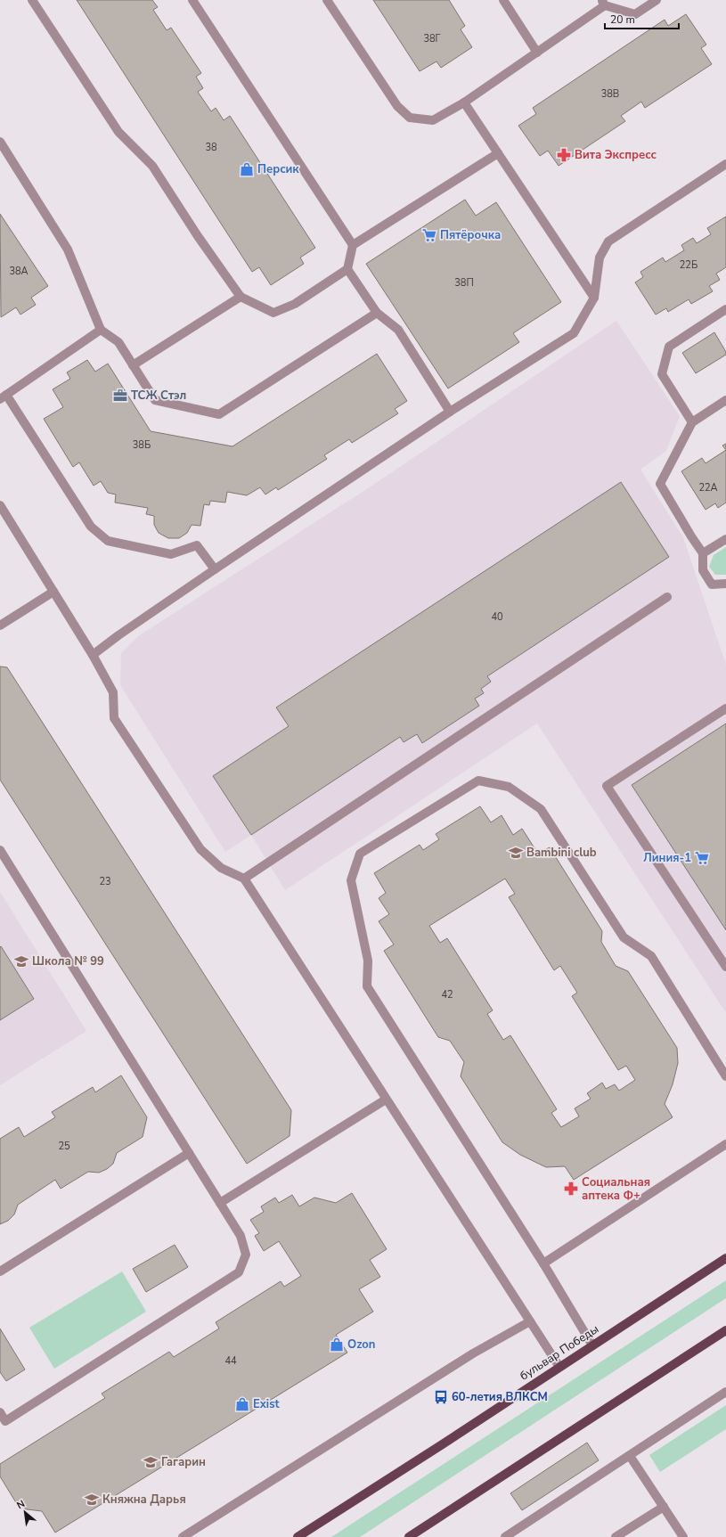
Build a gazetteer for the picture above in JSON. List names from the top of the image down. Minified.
{"streets":{"main road":["бульвар Победы"]},"places":{"pharmacy":["Вита Экспресс","Социальная аптека Ф+"],"shop":["Персик","Ozon","Exist"],"supermarket":["Пятёрочка","Линия-1"],"office":["ТСЖ Стэл"],"school or university":["Bambini club","Школа № 99","Гагарин","Княжна Дарья"],"bus stop":["60-летия ВЛКСМ"]},"house_numbers":["38Г","38В","38","22Б","38А","38П","38Б","22А","40","23","42","25","44"],"scale_bar":"20 m","north":"top left"}
